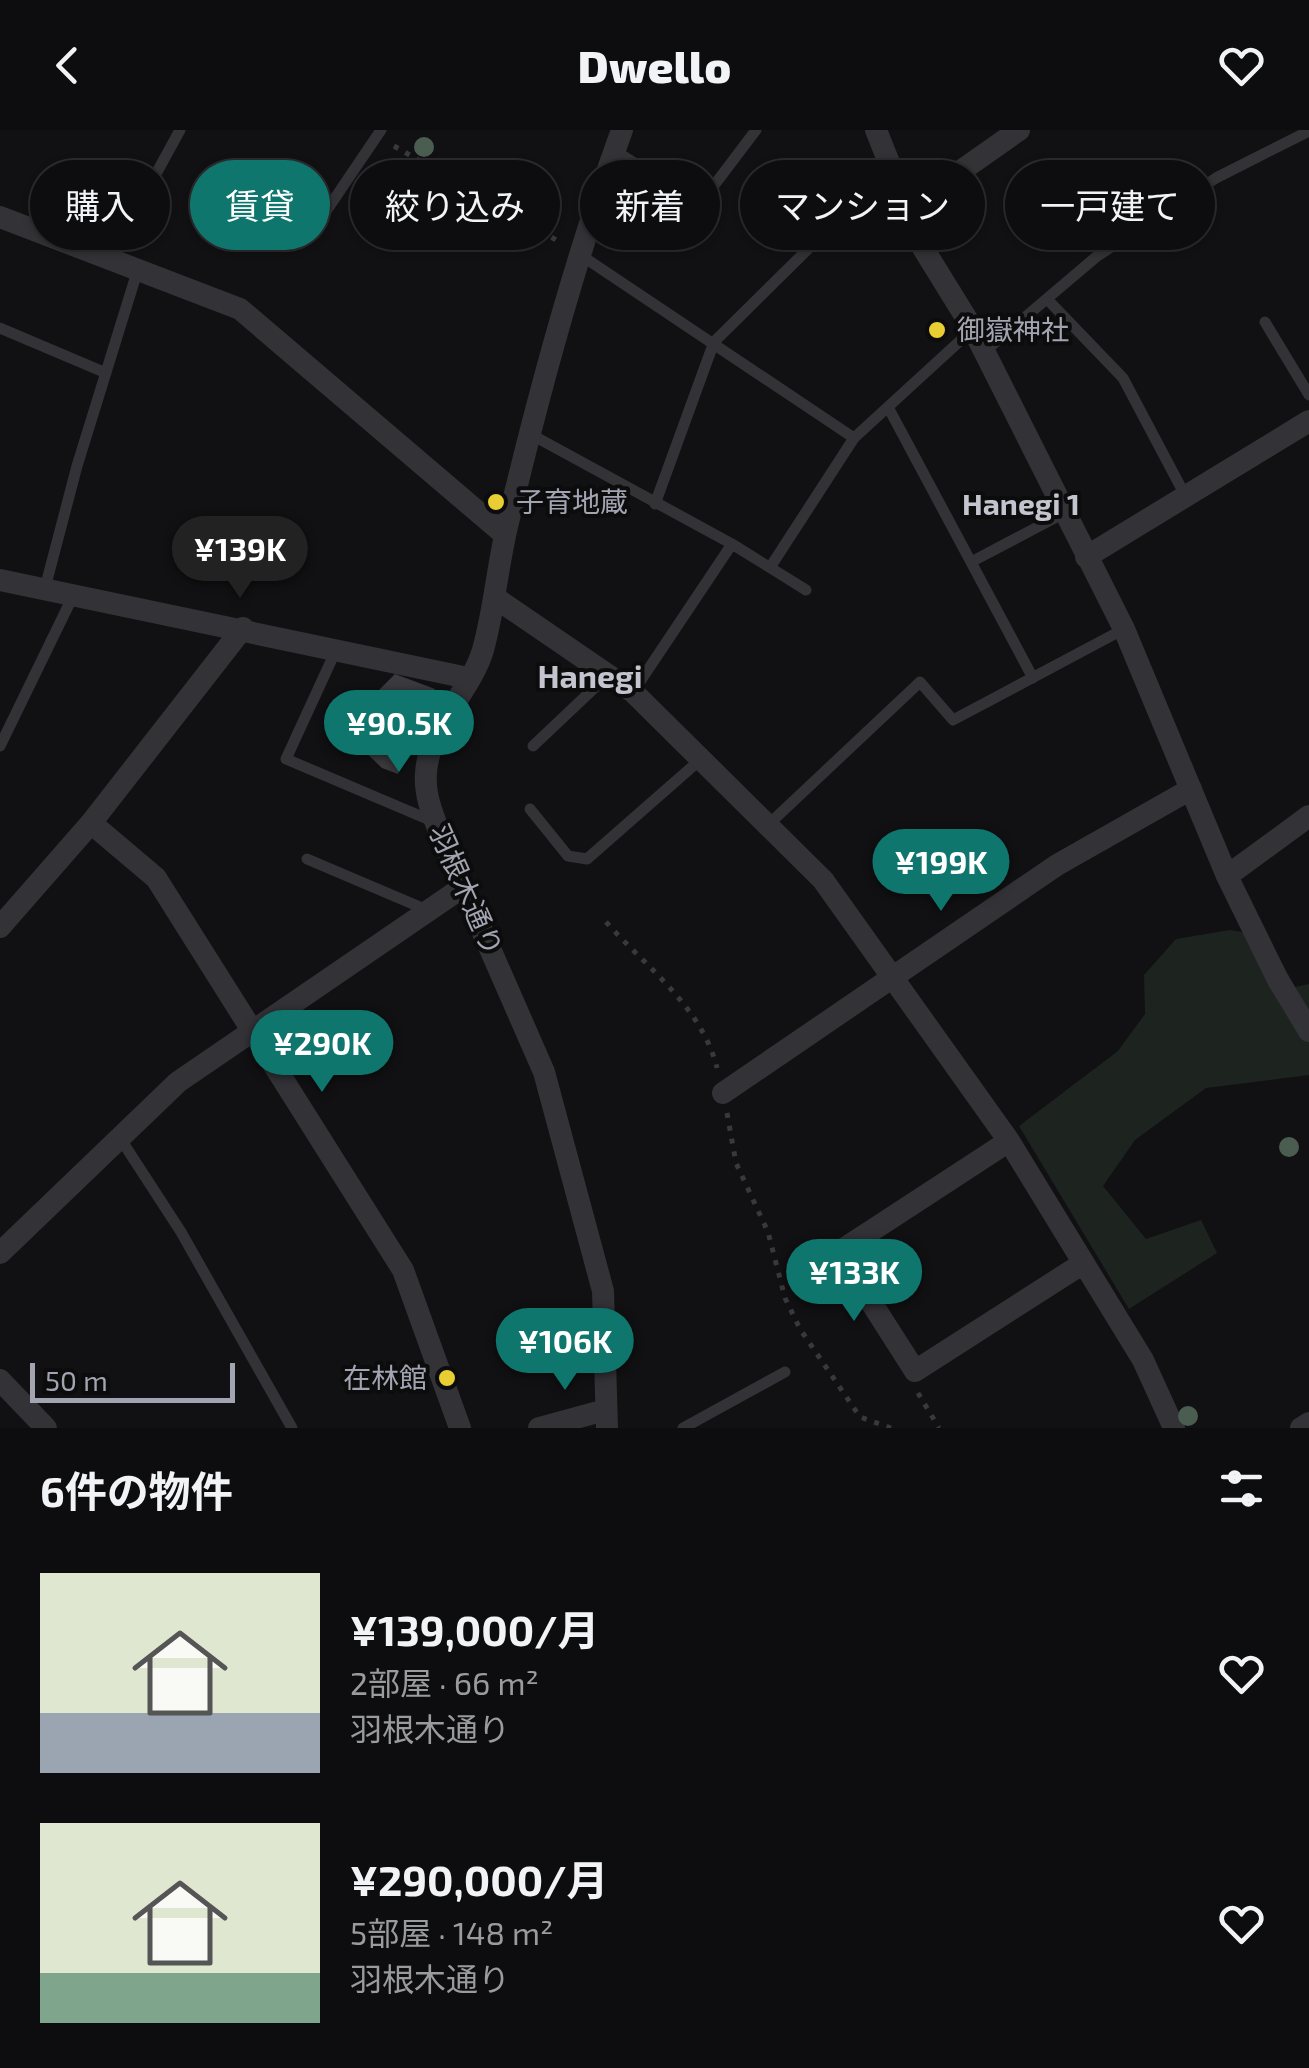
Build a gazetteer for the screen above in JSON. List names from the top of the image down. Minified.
{"streets":{"street":["羽根木通り"]},"districts":["Hanegi 1","Hanegi"],"places":["御嶽神社","子育地蔵","在林館"],"scale_bar":"50 m","page":{"header":"Dwello","chip":["購入","賃貸","絞り込み","新着","マンション","一戸建て"],"price":["¥139K","¥90.5K","¥199K","¥290K","¥133K","¥106K"],"scale":"50 m","heading":"6件の物件","list":[{"name":"¥139,000/月","note":"2部屋 · 66 m² · 羽根木通り"},{"name":"¥290,000/月","note":"5部屋 · 148 m² · 羽根木通り"}]}}
